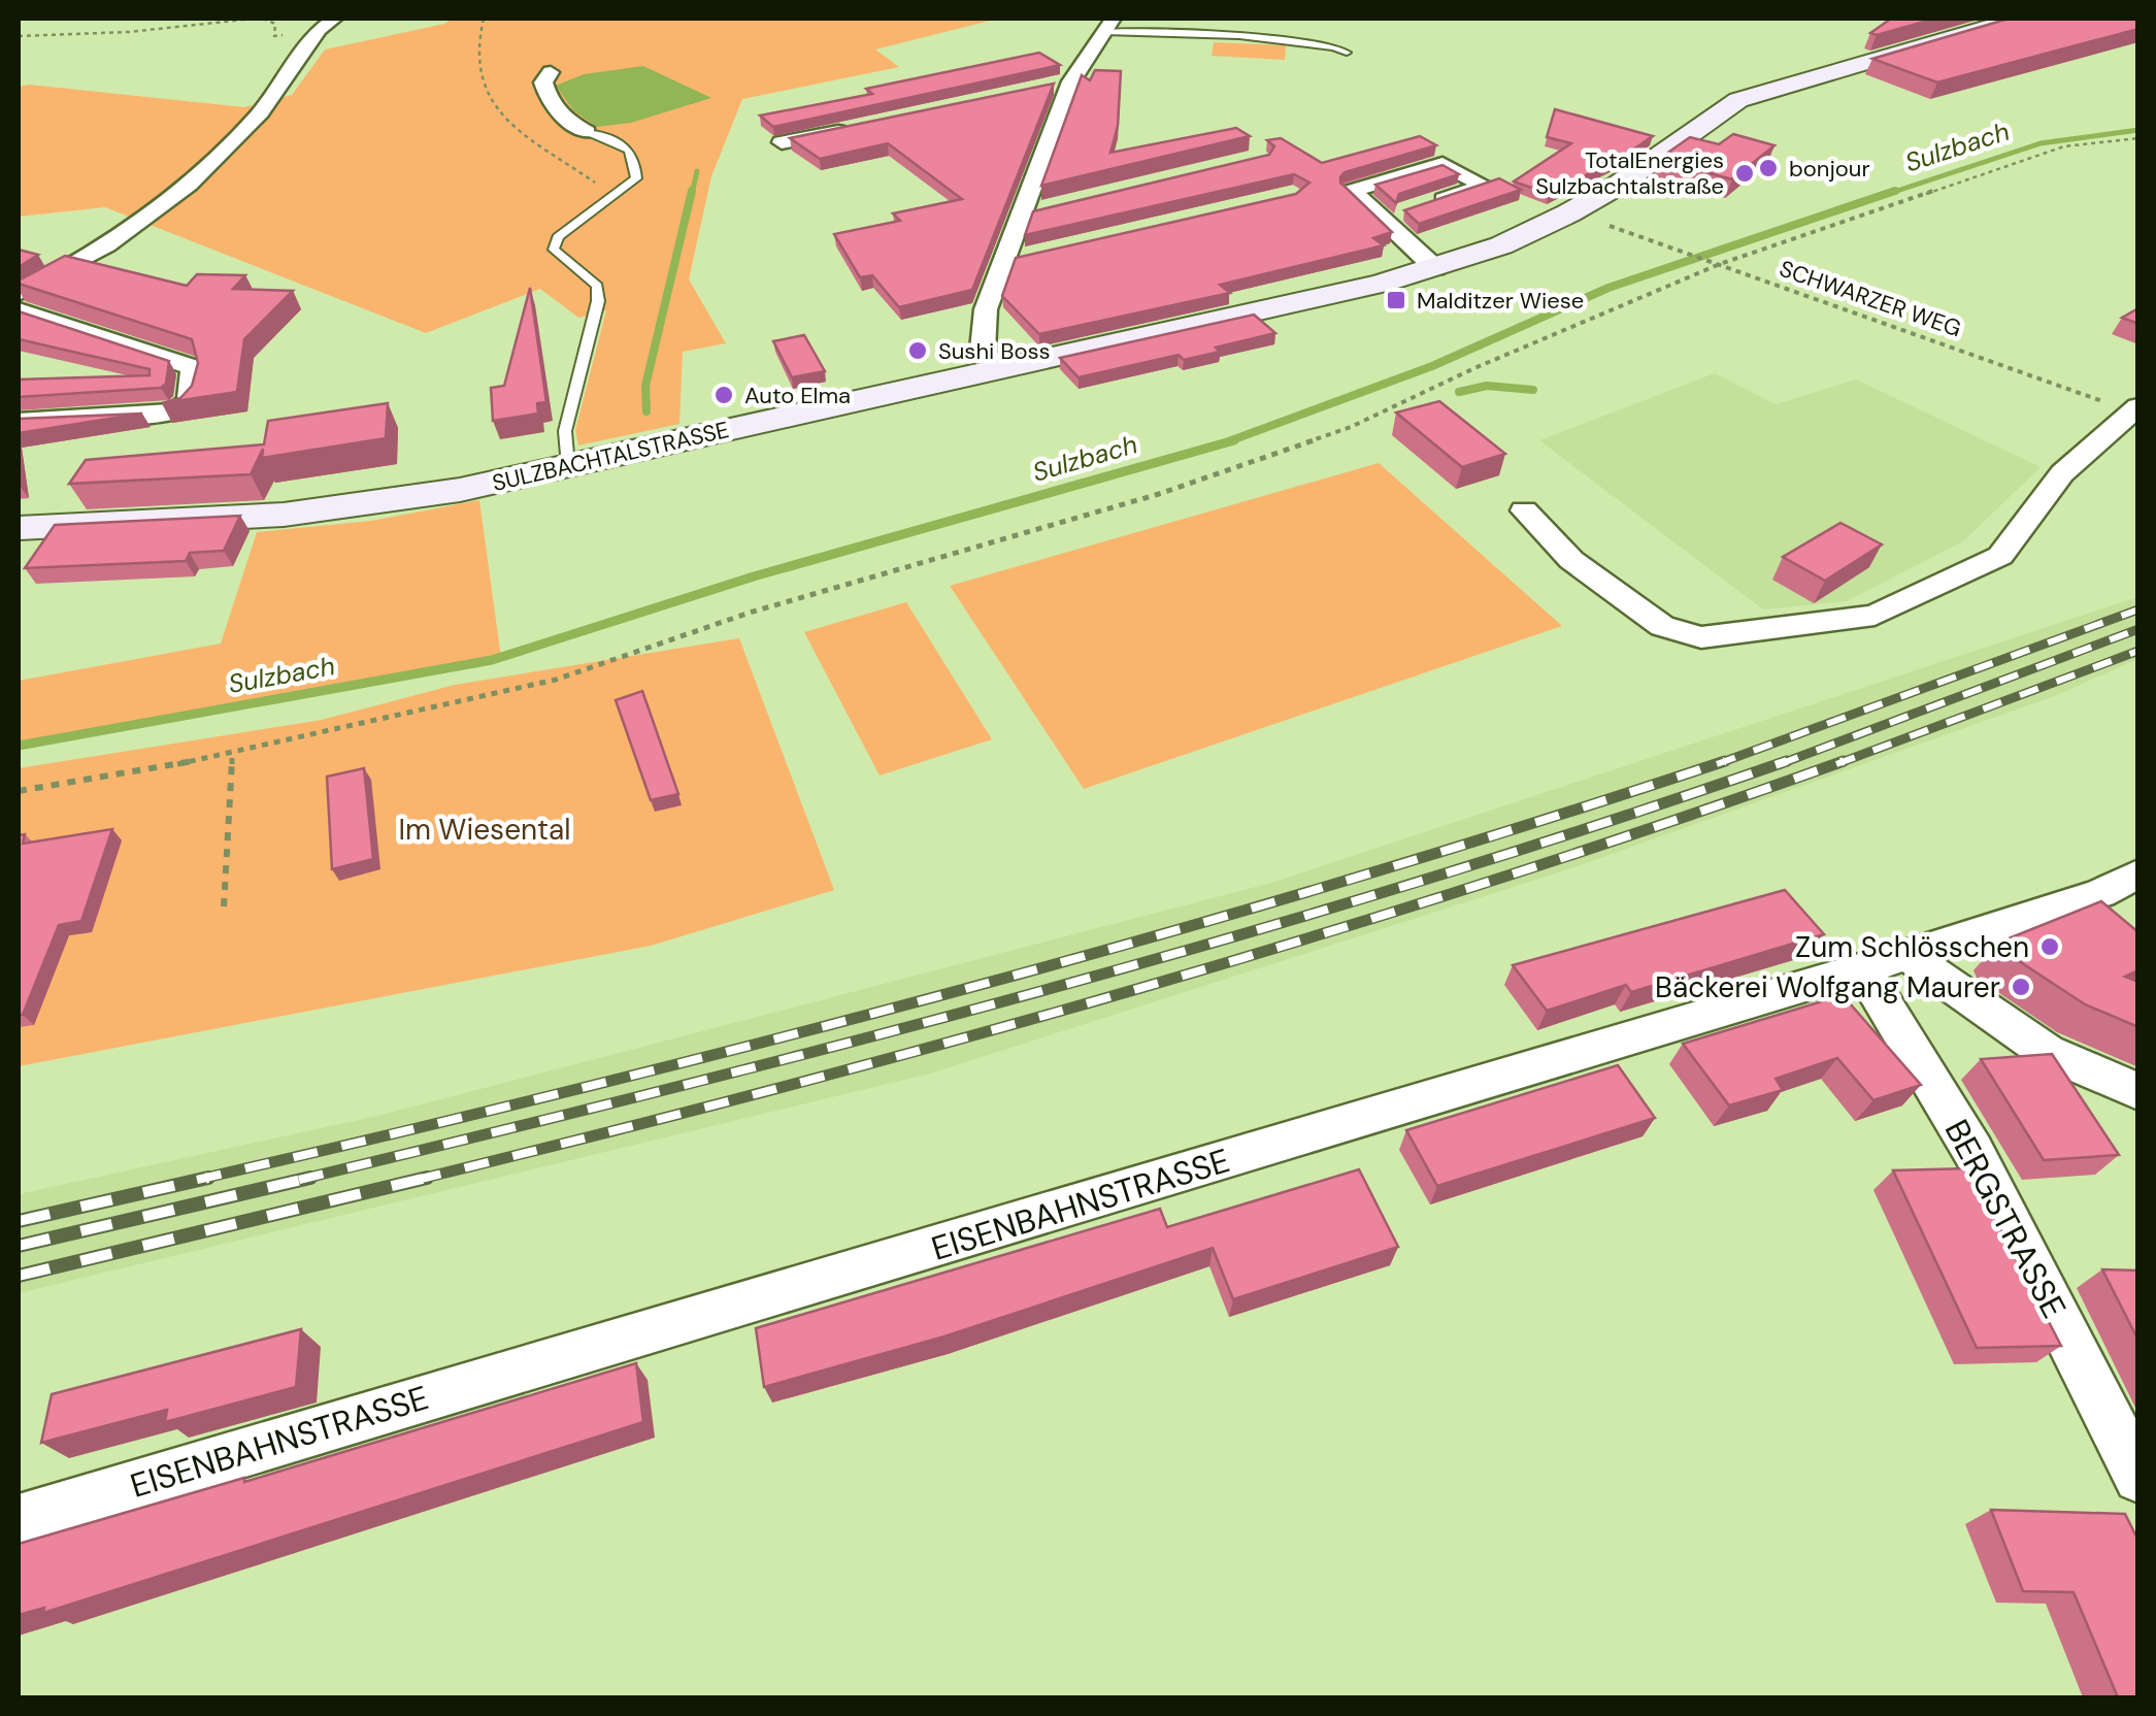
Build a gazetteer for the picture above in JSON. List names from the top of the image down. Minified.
{"streets":{"main road":["SULZBACHTALSTRASSE"],"street":["EISENBAHNSTRASSE","BERGSTRASSE"],"path":["SCHWARZER WEG"]},"crossings":[["EISENBAHNSTRASSE","BERGSTRASSE"]],"water":["Sulzbach"],"parks":["Im Wiesental"],"places":{"other":["bonjour","TotalEnergies Sulzbachtalstraße","Sushi Boss","Auto Elma","Zum Schlösschen","Bäckerei Wolfgang Maurer"],"transit":["Malditzer Wiese"]}}
